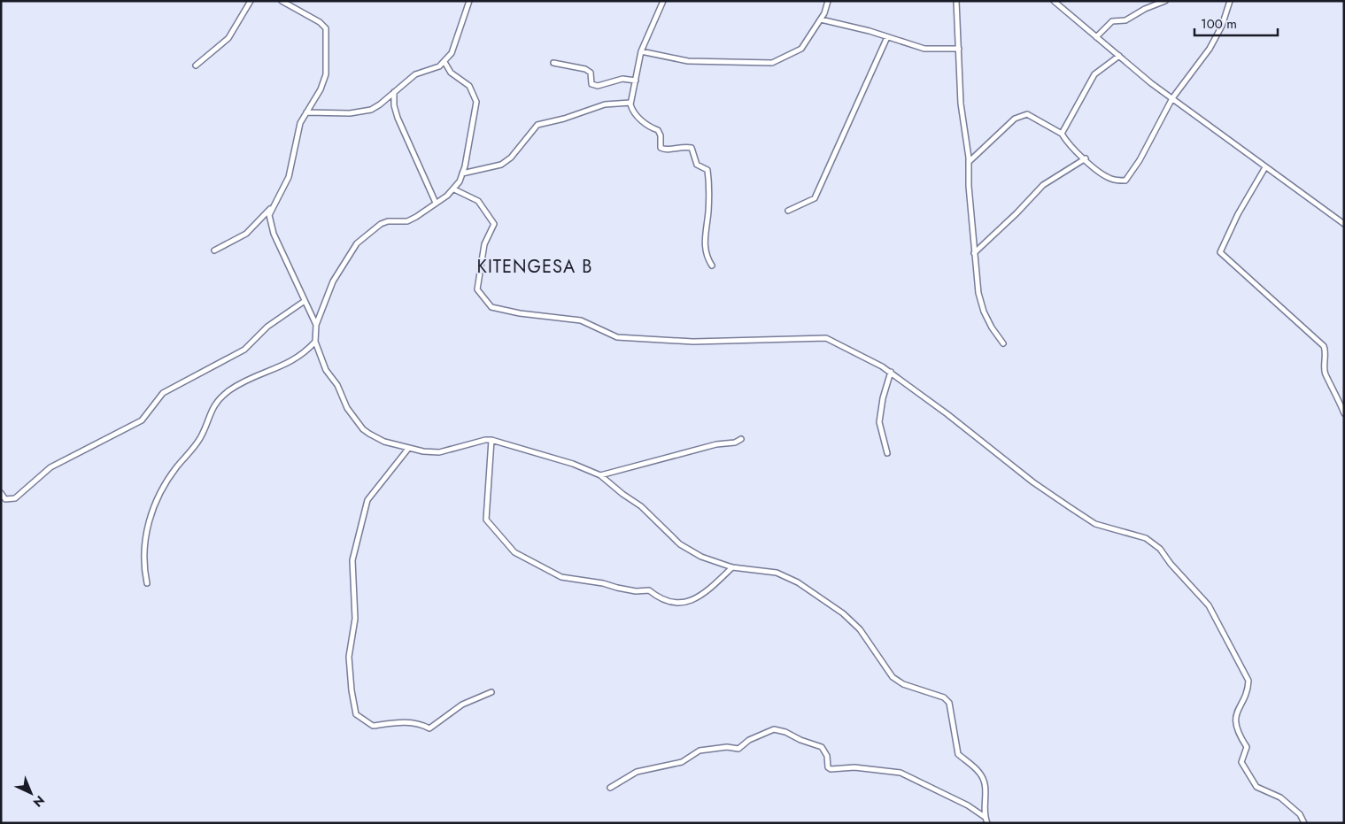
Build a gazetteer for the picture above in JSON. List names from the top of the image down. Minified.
{"districts":["KITENGESA B"],"scale_bar":"100 m","north":"bottom right"}
